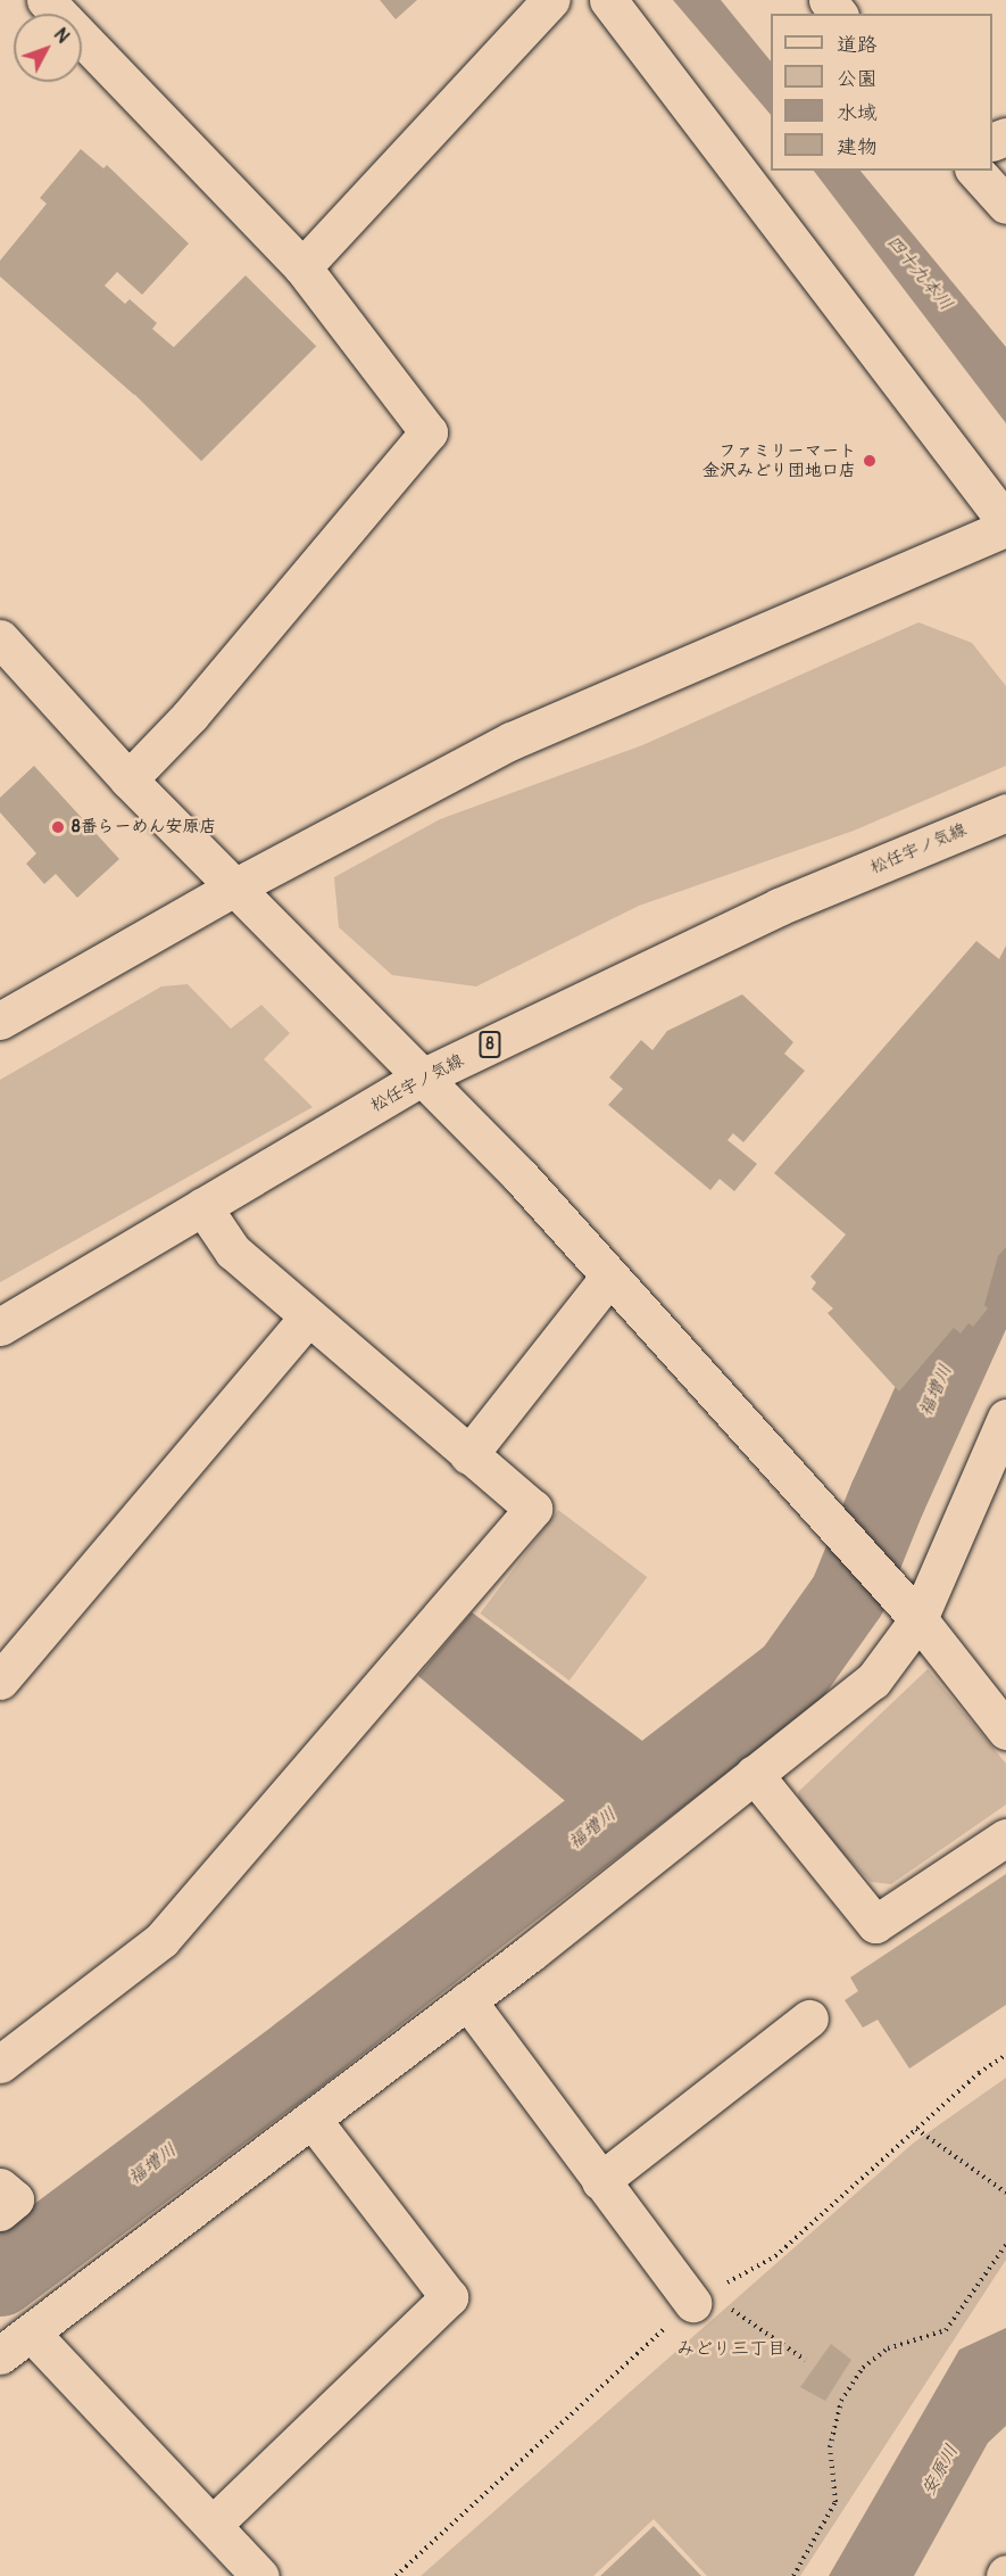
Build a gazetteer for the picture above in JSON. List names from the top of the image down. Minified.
{"streets":{"street":["松任宇ノ気線","8"]},"districts":["みどり三丁目"],"water":["四十九本川","福増川","安原川"],"places":["ファミリーマート 金沢みどり団地口店","8番らーめん安原店"],"legend":["道路","公園","水域","建物"],"north":"top right"}
